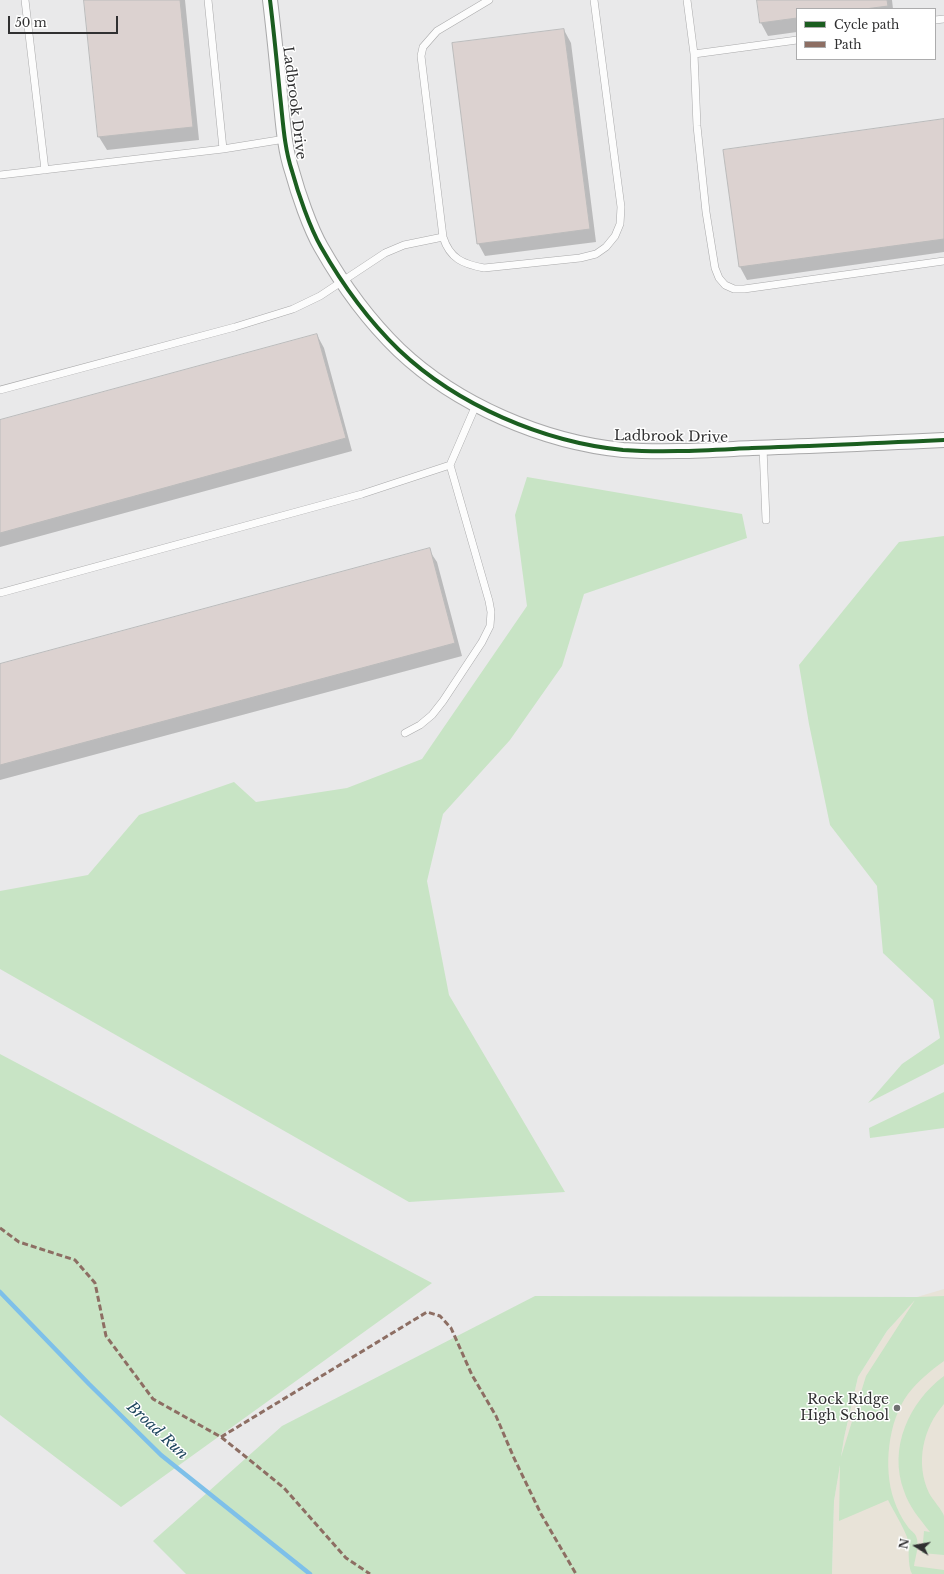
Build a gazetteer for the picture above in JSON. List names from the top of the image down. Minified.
{"streets":{"street":["Ladbrook Drive"]},"water":["Broad Run"],"places":["Rock Ridge High School"],"legend":["Cycle path","Path"],"scale_bar":"50 m","north":"left"}
